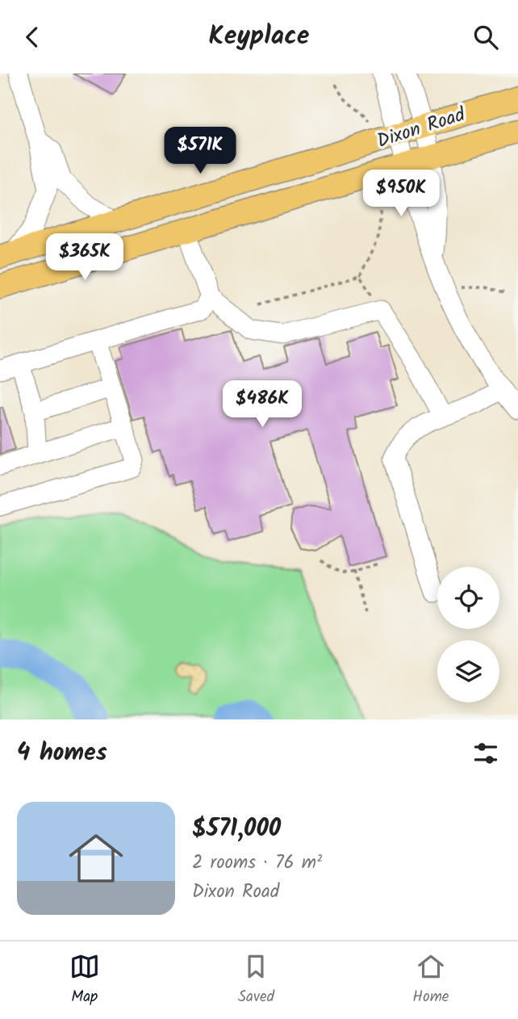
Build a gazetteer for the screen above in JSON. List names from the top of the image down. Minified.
{"streets":{"main road":["Dixon Road"]},"page":{"header":"Keyplace","price":["$571K","$950K","$365K","$486K"],"heading":"4 homes","list":[{"name":"$571,000","note":"2 rooms · 76 m² · Dixon Road"}],"tabs":["Map","Saved","Home"]}}
